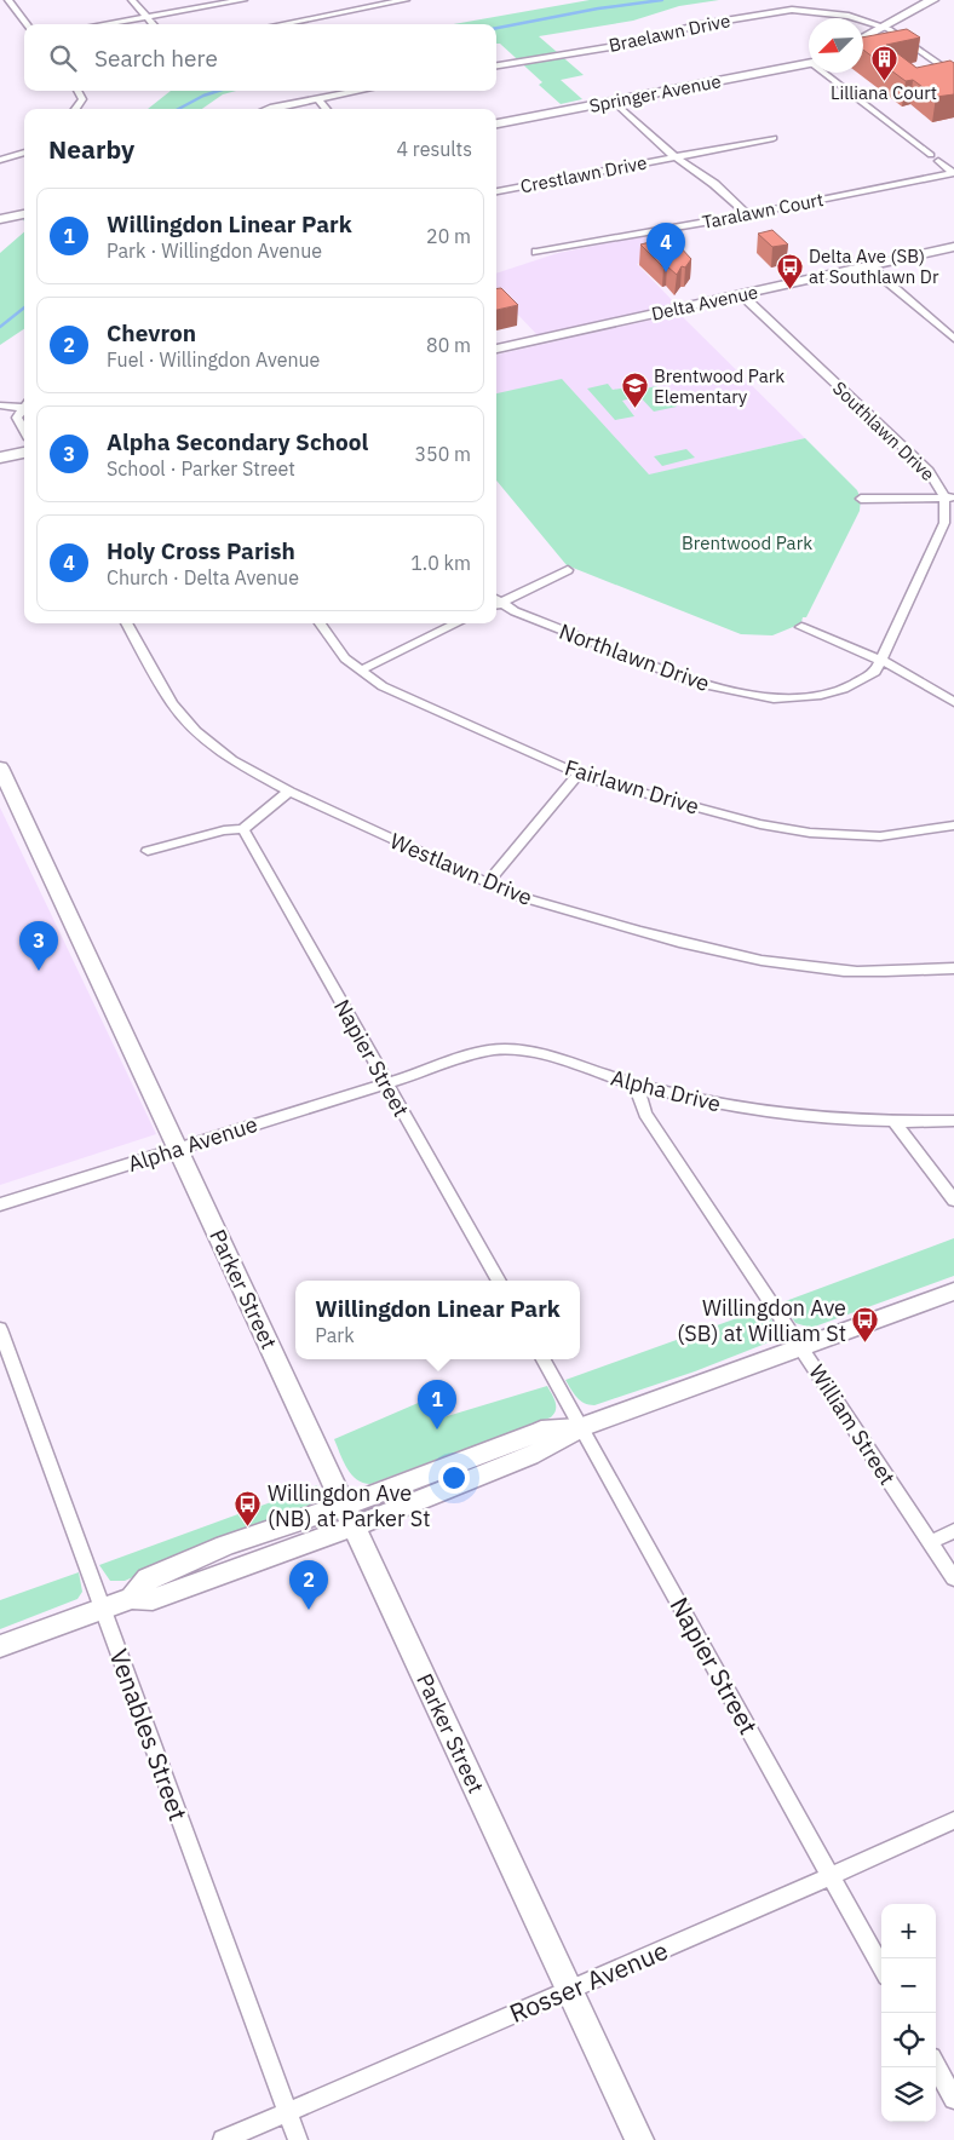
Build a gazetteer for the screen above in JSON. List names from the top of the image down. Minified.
{"streets":{"street":["Braelawn Drive","Springer Avenue","Crestlawn Drive","Taralawn Court","Delta Avenue","Southlawn Drive","Northlawn Drive","Fairlawn Drive","Westlawn Drive","Napier Street","Alpha Drive","Alpha Avenue","Parker Street","William Street","Venables Street","Rosser Avenue"]},"crossings":[["Delta Avenue","Southlawn Drive"],["Southlawn Drive","Northlawn Drive"],["Napier Street","Alpha Drive"],["Napier Street","Alpha Avenue"],["Napier Street","Rosser Avenue"],["Alpha Drive","Alpha Avenue"],["Alpha Drive","William Street"],["Alpha Avenue","Parker Street"],["Parker Street","Rosser Avenue"],["Venables Street","Rosser Avenue"]],"parks":["Brentwood Park"],"places":{"building":["Lilliana Court"],"bus stop":["Delta Ave (SB) at Southlawn Dr","Willingdon Ave (SB) at William St","Willingdon Ave (NB) at Parker St"],"school or university":["Brentwood Park Elementary"]},"north":"bottom left","page":{"search":"Search here","heading":["Nearby","4 results"],"list":[{"mark":"1","name":"Willingdon Linear Park","note":"Park · Willingdon Avenue","value":"20 m"},{"mark":"2","name":"Chevron","note":"Fuel · Willingdon Avenue","value":"80 m"},{"mark":"3","name":"Alpha Secondary School","note":"School · Parker Street","value":"350 m"},{"mark":"4","name":"Holy Cross Parish","note":"Church · Delta Avenue","value":"1.0 km"}],"pins":["4","3","1","2"],"popup":["Willingdon Linear Park","Park"],"map_buttons":["+","−"]}}
